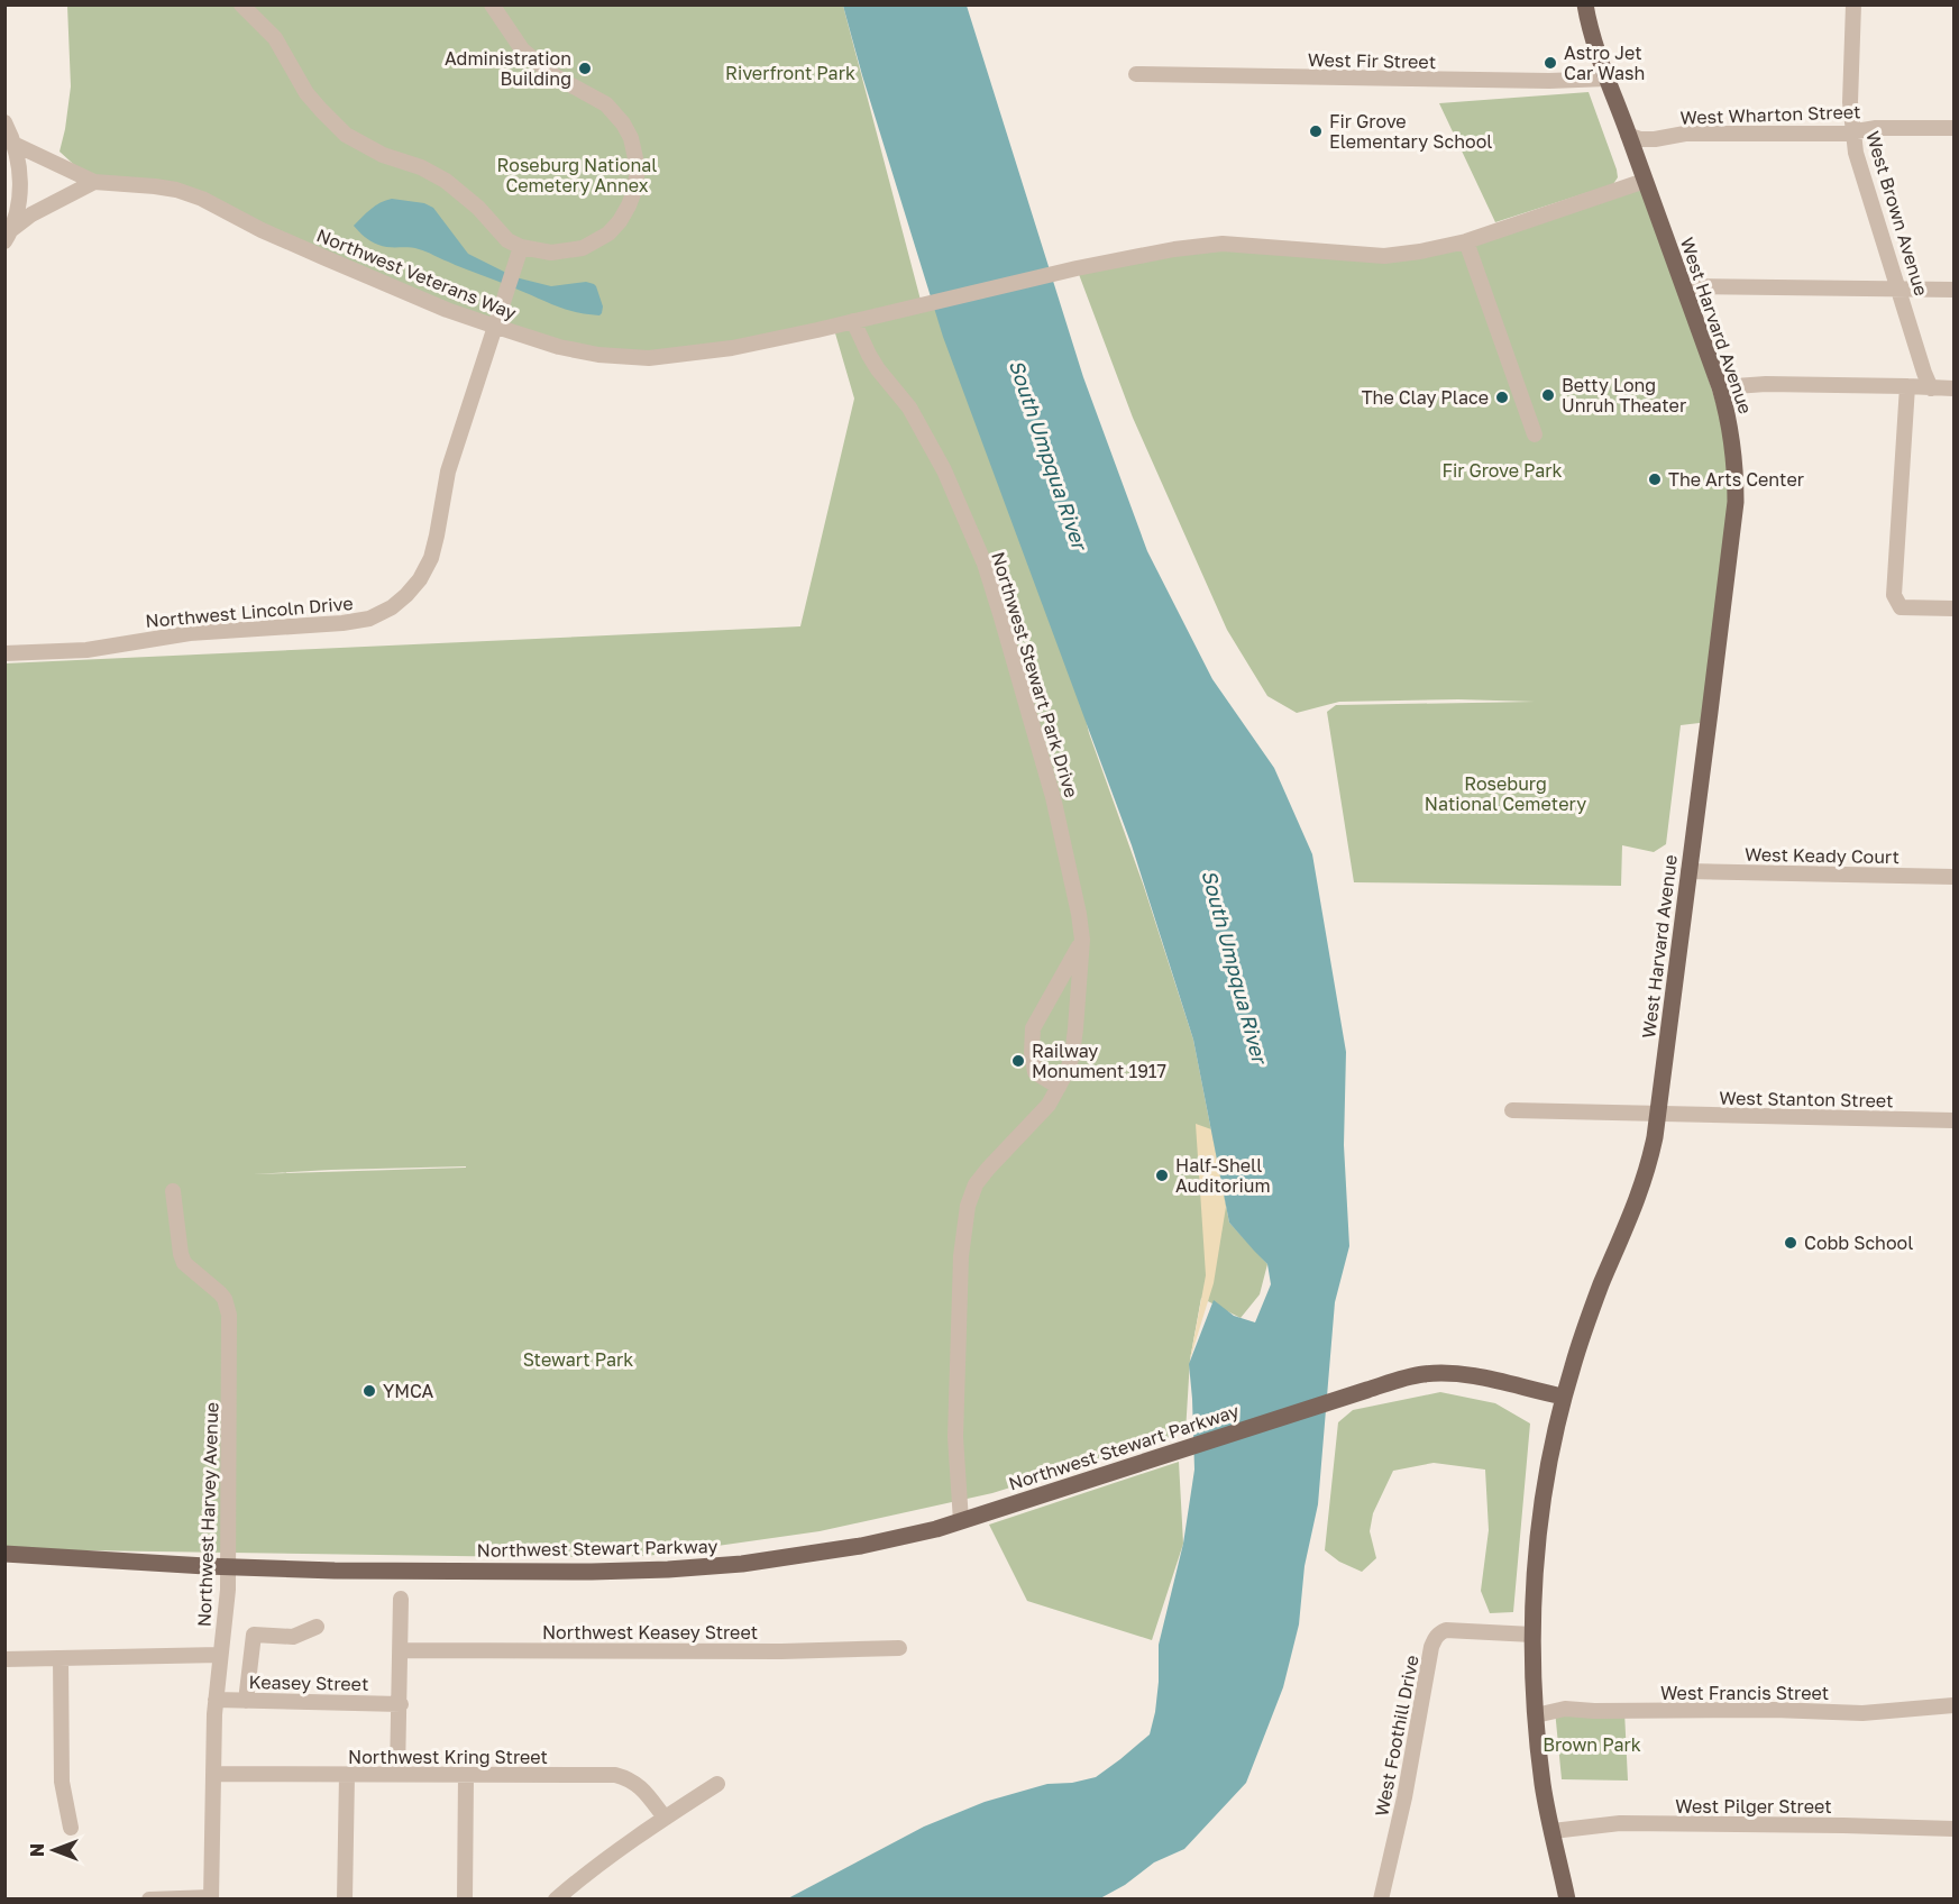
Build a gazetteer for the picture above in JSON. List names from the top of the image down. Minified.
{"streets":{"main road":["West Harvard Avenue","Northwest Stewart Parkway"],"street":["West Fir Street","West Wharton Street","West Brown Avenue","Northwest Veterans Way","Northwest Lincoln Drive","Northwest Stewart Park Drive","West Keady Court","West Stanton Street","Northwest Harvey Avenue","Northwest Keasey Street","Keasey Street","West Francis Street","West Foothill Drive","Northwest Kring Street","West Pilger Street"]},"crossings":[["West Fir Street","West Harvard Avenue"],["West Wharton Street","West Brown Avenue"],["West Wharton Street","West Harvard Avenue"],["Northwest Veterans Way","Northwest Lincoln Drive"],["Northwest Veterans Way","Northwest Stewart Park Drive"],["West Harvard Avenue","West Keady Court"],["West Harvard Avenue","West Stanton Street"],["West Harvard Avenue","Northwest Stewart Parkway"],["West Harvard Avenue","West Francis Street"],["West Harvard Avenue","West Foothill Drive"],["West Harvard Avenue","West Pilger Street"],["Northwest Stewart Park Drive","Northwest Stewart Parkway"],["Northwest Stewart Parkway","Northwest Harvey Avenue"],["Northwest Harvey Avenue","Keasey Street"],["Northwest Harvey Avenue","Northwest Kring Street"]],"water":["South Umpqua River"],"parks":["Riverfront Park","Roseburg National Cemetery Annex","Fir Grove Park","Roseburg National Cemetery","Stewart Park","Brown Park"],"places":["Astro Jet Car Wash","Administration Building","Fir Grove Elementary School","Betty Long Unruh Theater","The Clay Place","The Arts Center","Railway Monument 1917","Half-Shell Auditorium","Cobb School","YMCA"],"north":"left"}
